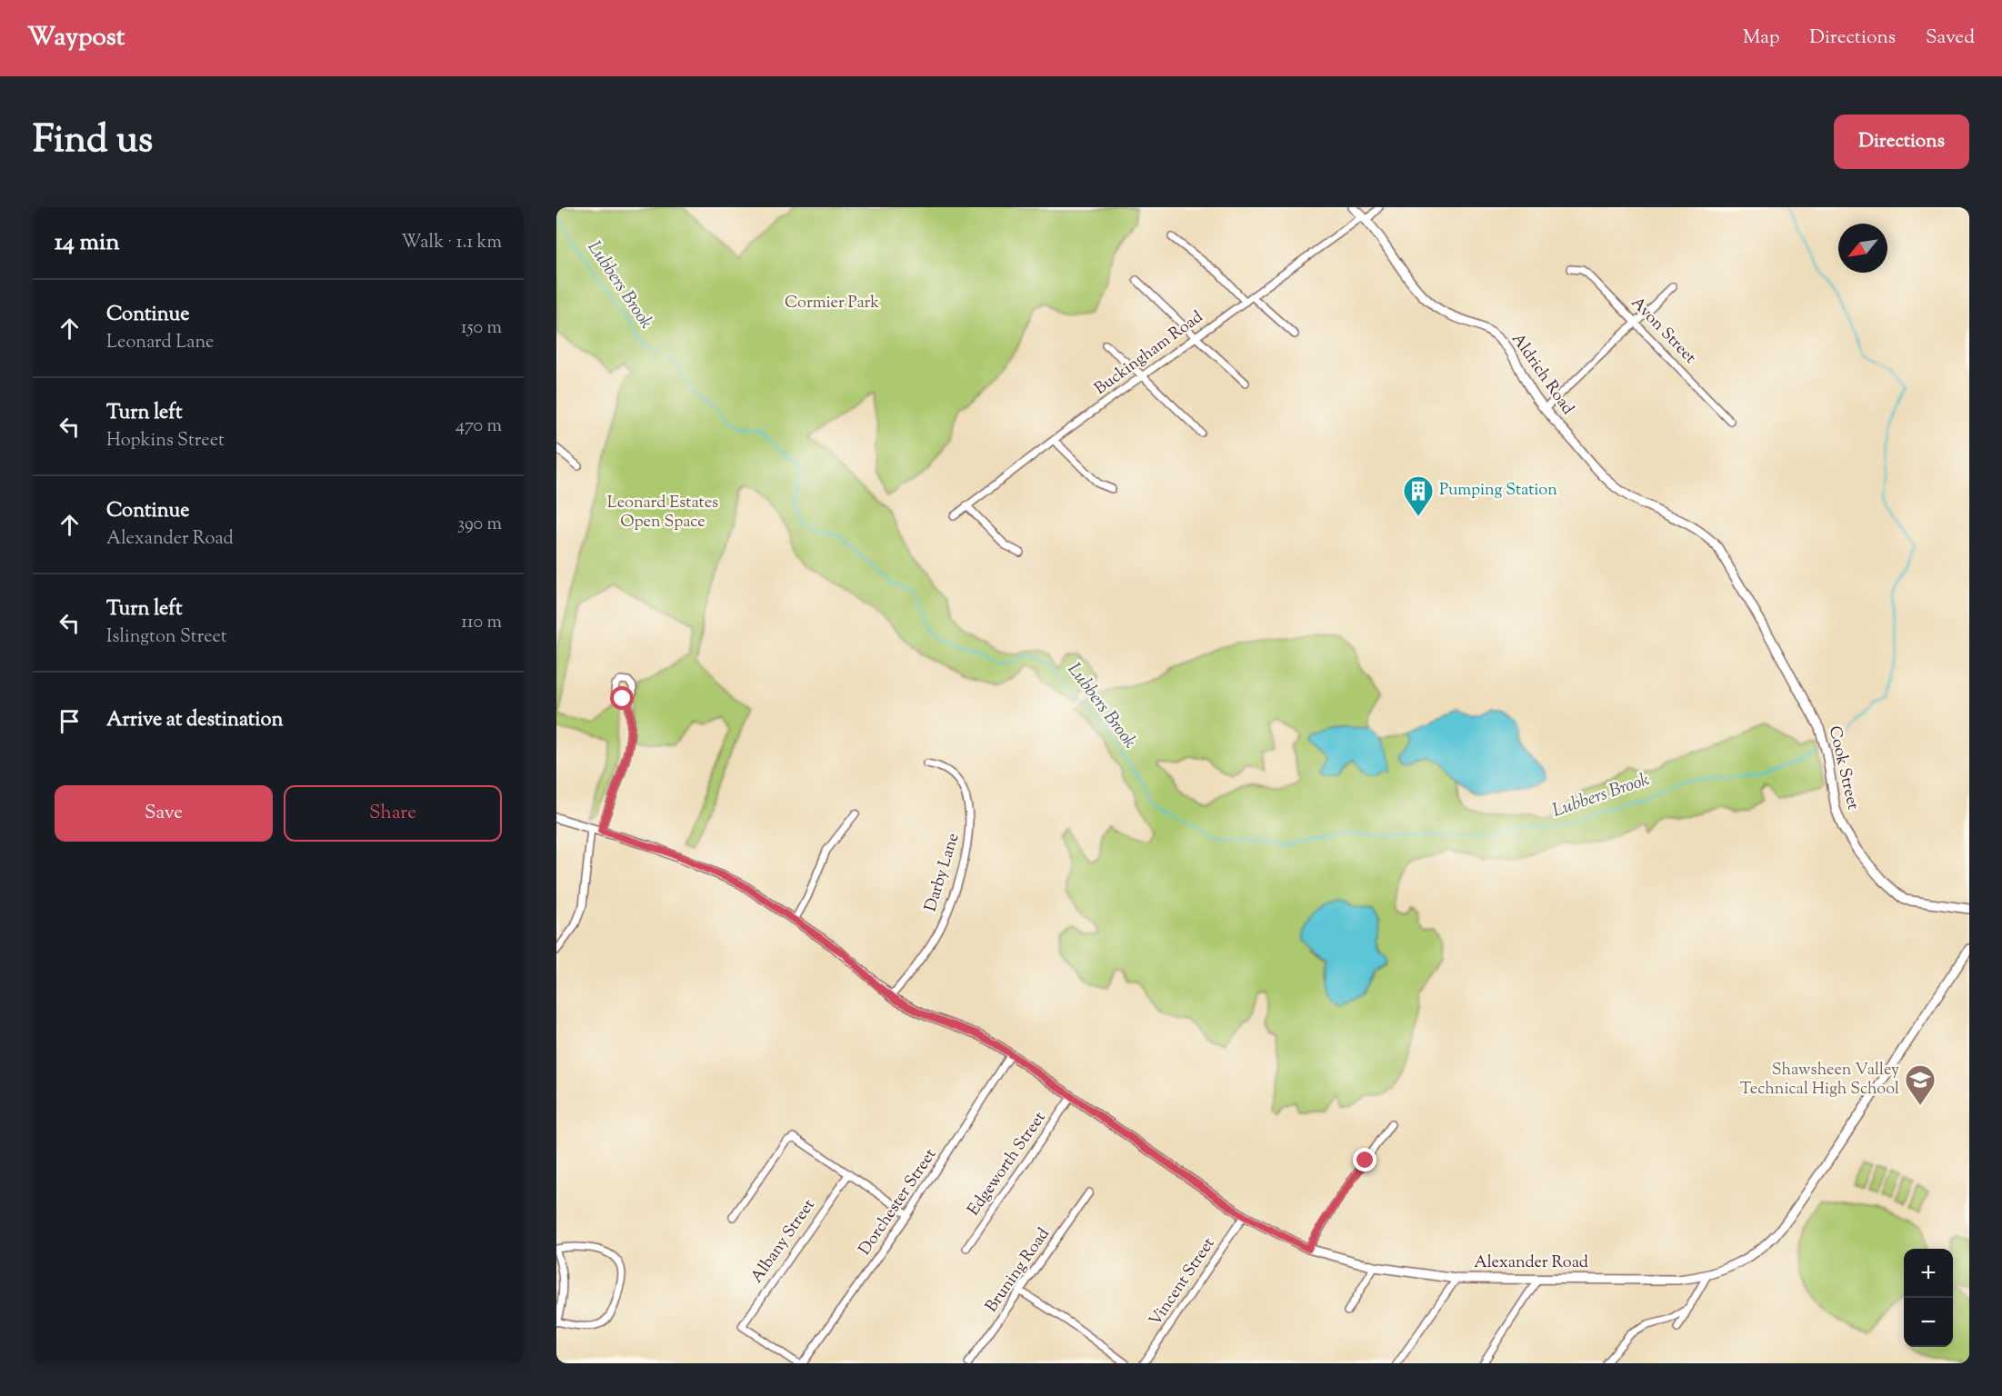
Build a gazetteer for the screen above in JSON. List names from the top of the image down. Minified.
{"streets":{"street":["Avon Street","Buckingham Road","Aldrich Road","Cook Street","Darby Lane","Edgeworth Street","Dorchester Street","Albany Street","Alexander Road","Bruning Road","Vincent Street"]},"crossings":[["Buckingham Road","Aldrich Road"],["Aldrich Road","Cook Street"],["Darby Lane","Alexander Road"],["Edgeworth Street","Alexander Road"],["Dorchester Street","Alexander Road"],["Alexander Road","Vincent Street"]],"water":["Lubbers Brook"],"parks":["Cormier Park","Leonard Estates Open Space"],"places":{"building":["Pumping Station"],"school or university":["Shawsheen Valley Technical High School"]},"north":"bottom left","page":{"header":"Waypost","nav":["Map","Directions","Saved"],"title":"Find us","buttons":["Directions",["Save","Share"]],"heading":["14 min","Walk · 1.1 km"],"list":[["Continue","Leonard Lane","150 m"],["Turn left","Hopkins Street","470 m"],["Continue","Alexander Road","390 m"],["Turn left","Islington Street","110 m"],"Arrive at destination"],"map_buttons":["+","−"]}}
